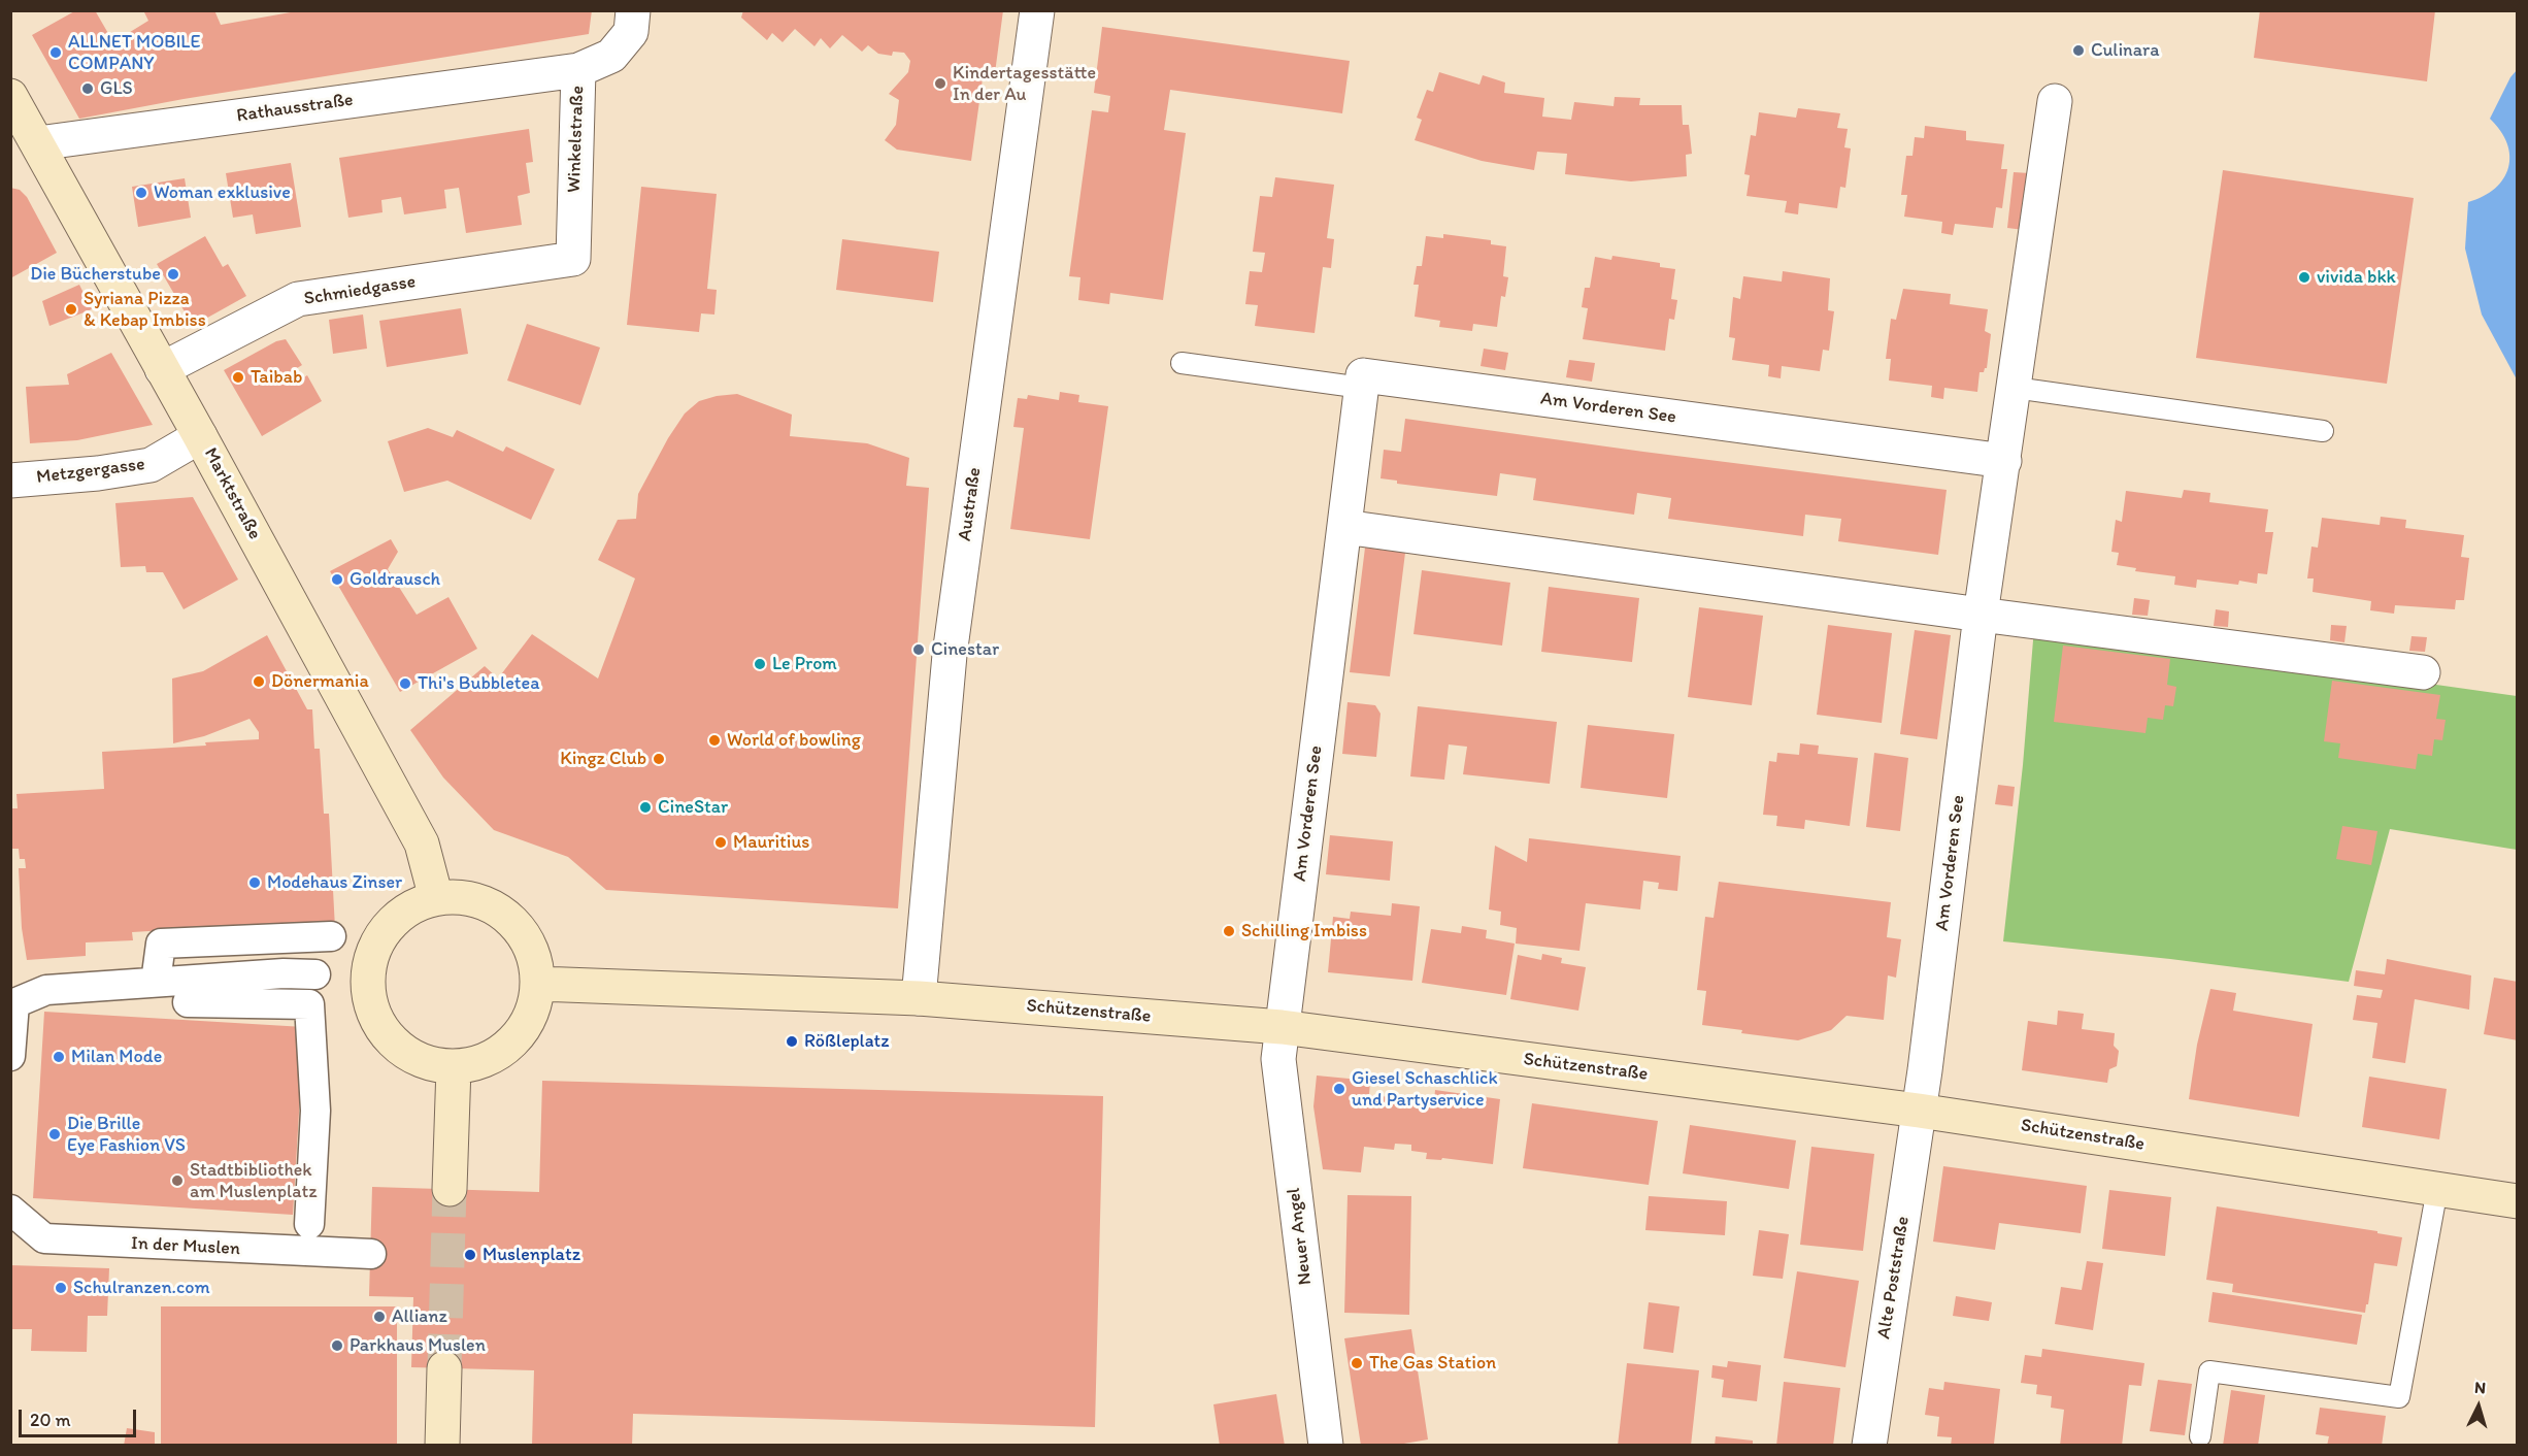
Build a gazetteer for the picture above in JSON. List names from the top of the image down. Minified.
{"streets":{"main road":["Marktstraße","Schützenstraße"],"street":["Rathausstraße","Winkelstraße","Schmiedgasse","Am Vorderen See","Metzgergasse","Austraße","Neuer Angel","In der Muslen","Alte Poststraße"]},"crossings":[["Rathausstraße","Winkelstraße"],["Rathausstraße","Marktstraße"],["Winkelstraße","Schmiedgasse"],["Schmiedgasse","Marktstraße"],["Am Vorderen See","Schützenstraße"],["Am Vorderen See","Neuer Angel"],["Am Vorderen See","Alte Poststraße"],["Metzgergasse","Marktstraße"],["Marktstraße","Schützenstraße"],["Austraße","Schützenstraße"],["Schützenstraße","Neuer Angel"],["Schützenstraße","Alte Poststraße"]],"places":["Culinara","ALLNET MOBILE COMPANY","Kindertagesstätte In der Au","GLS","Woman exklusive","Die Bücherstube","vivida bkk","Syriana Pizza & Kebap Imbiss","Taibab","Goldrausch","Cinestar","Le Prom","Dönermania","Thi's Bubbletea","World of bowling","Kingz Club","CineStar","Mauritius","Modehaus Zinser","Schilling Imbiss","Rößleplatz","Milan Mode","Giesel Schaschlick und Partyservice","Die Brille Eye Fashion VS","Stadtbibliothek am Muslenplatz","Muslenplatz","Schulranzen.com","Allianz","Parkhaus Muslen","The Gas Station"],"scale_bar":"20 m","north":"top"}
